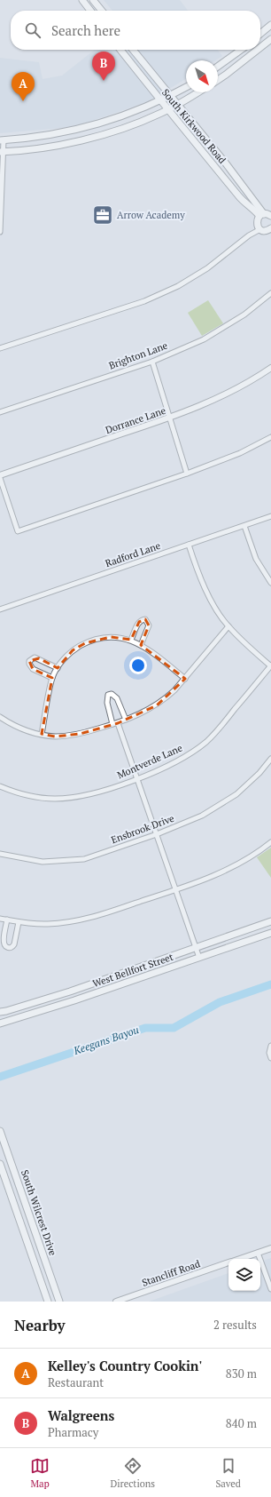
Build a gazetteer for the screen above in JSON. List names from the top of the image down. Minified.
{"streets":{"main road":["South Kirkwood Road","West Bellfort Street","South Wilcrest Drive"],"street":["Brighton Lane","Dorrance Lane","Radford Lane","Montverde Lane","Ensbrook Drive","Stancliff Road"]},"water":["Keegans Bayou"],"places":{"office":["Arrow Academy"]},"north":"bottom right","page":{"search":"Search here","pins":["B","A"],"heading":["Nearby","2 results"],"list":[{"mark":"A","name":"Kelley's Country Cookin'","note":"Restaurant","value":"830 m"},{"mark":"B","name":"Walgreens","note":"Pharmacy","value":"840 m"}],"nav":["Map","Directions","Saved"]}}
